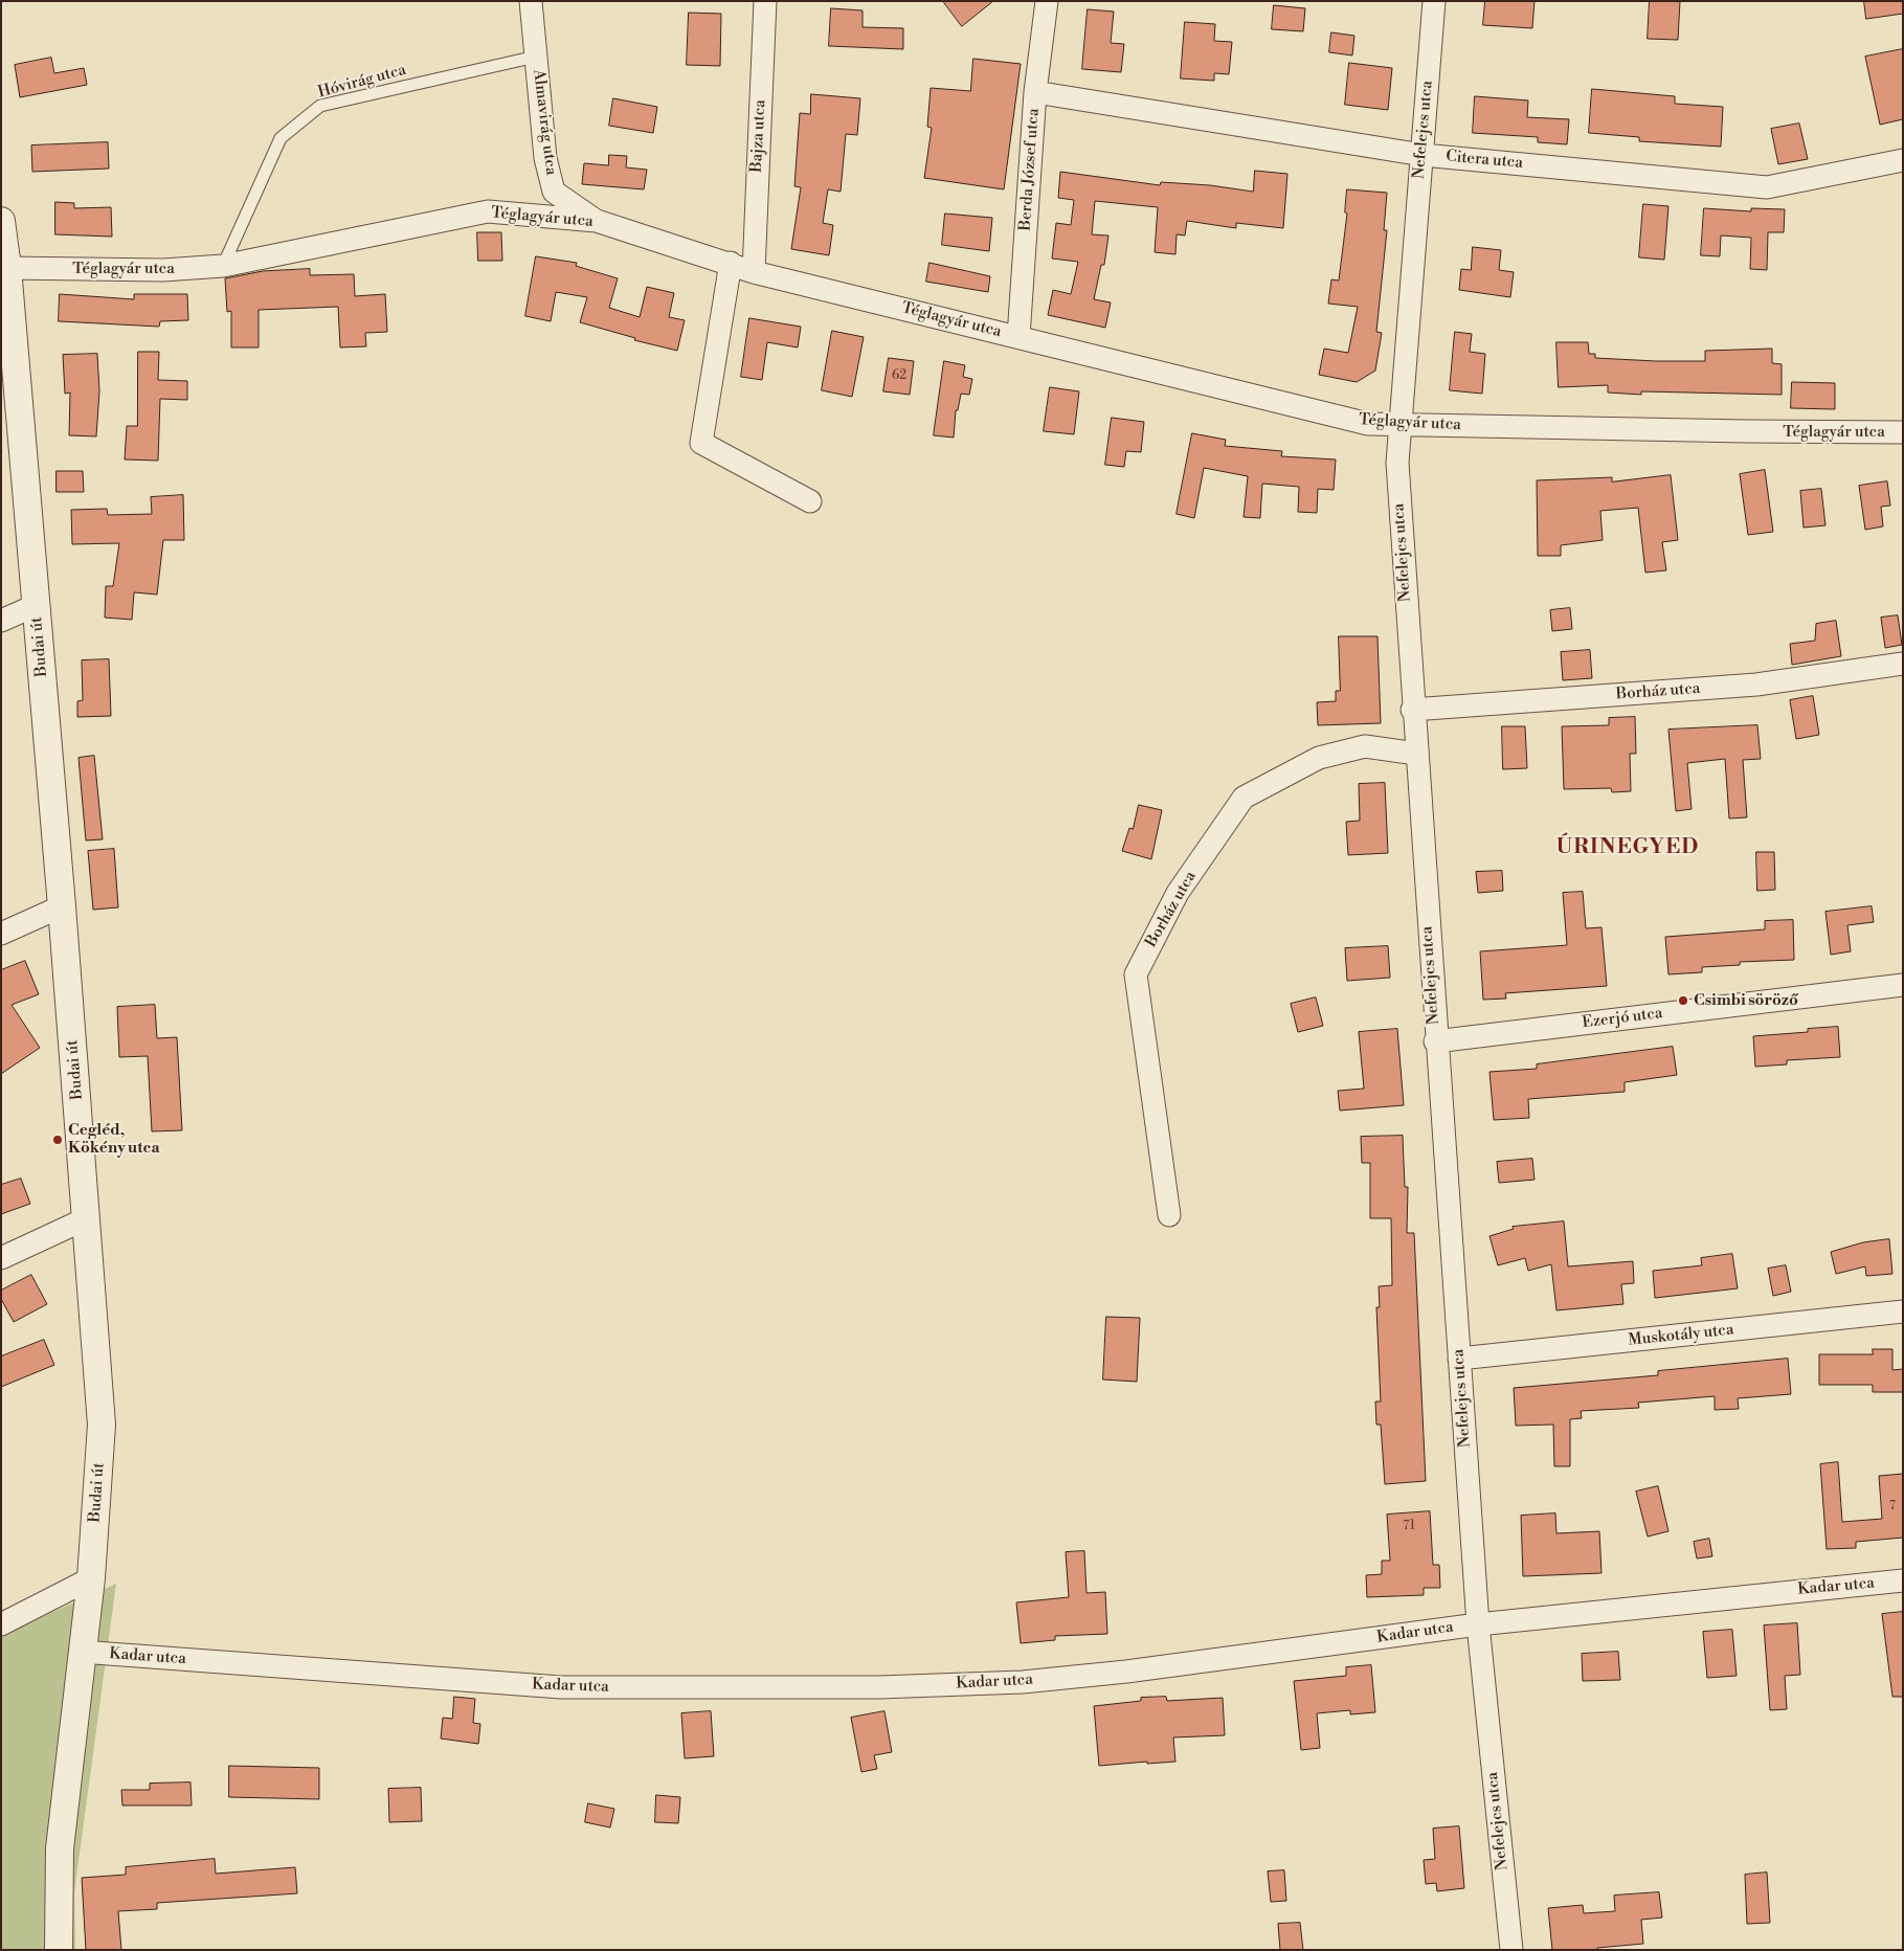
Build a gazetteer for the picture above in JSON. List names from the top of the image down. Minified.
{"streets":{"street":["Almavirág utca","Nefelejcs utca","Bajza utca","Citera utca","Berda József utca","Téglagyár utca","Budai út","Borház utca","Ezerjó utca","Muskotály utca","Kadar utca"],"lane":["Hóvirág utca"]},"crossings":[["Hóvirág utca","Almavirág utca"],["Hóvirág utca","Téglagyár utca"],["Almavirág utca","Téglagyár utca"],["Nefelejcs utca","Citera utca"],["Nefelejcs utca","Téglagyár utca"],["Nefelejcs utca","Borház utca"],["Nefelejcs utca","Ezerjó utca"],["Nefelejcs utca","Muskotály utca"],["Nefelejcs utca","Kadar utca"],["Bajza utca","Téglagyár utca"],["Citera utca","Berda József utca"],["Berda József utca","Téglagyár utca"],["Téglagyár utca","Budai út"],["Budai út","Kadar utca"]],"districts":["ÚRINEGYED"],"places":["Csimbi söröző","Cegléd, Kökény utca"],"house_numbers":["62","7","71"]}
